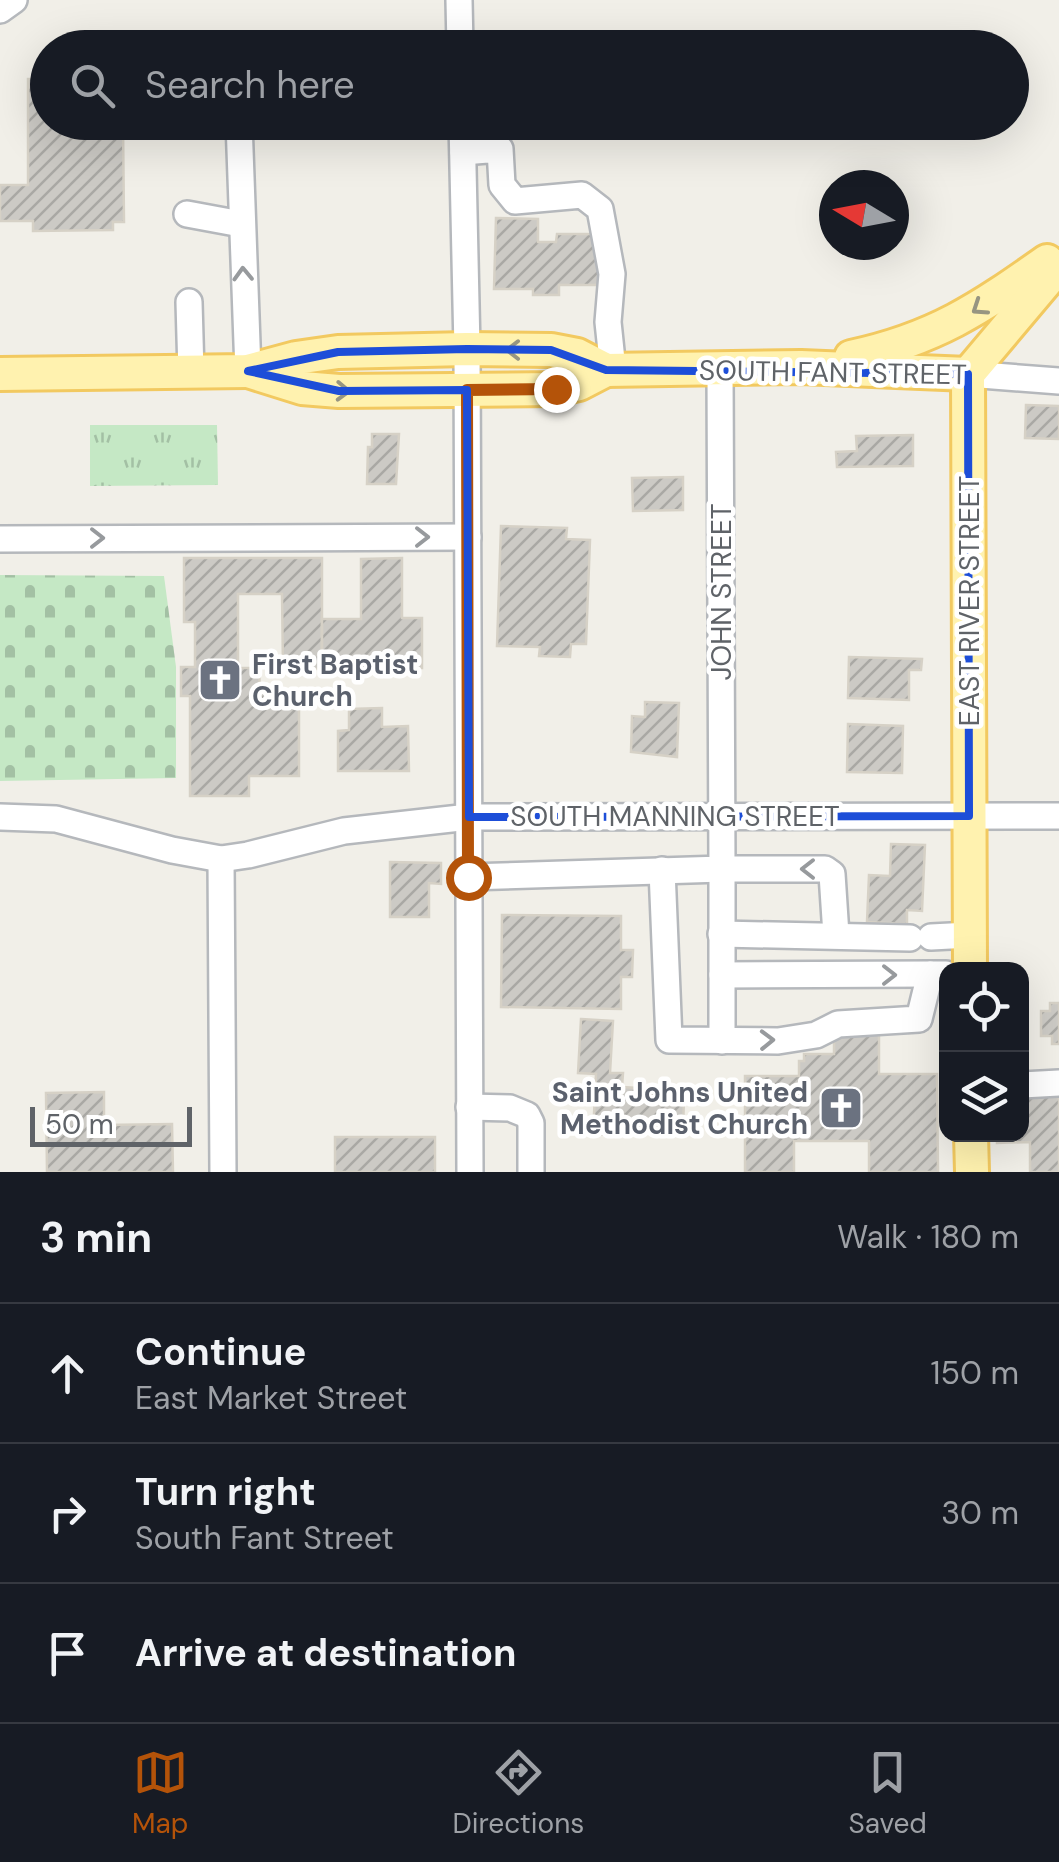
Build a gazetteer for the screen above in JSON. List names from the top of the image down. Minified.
{"streets":{"main road":["SOUTH FANT STREET","EAST RIVER STREET"],"street":["JOHN STREET","SOUTH MANNING STREET"]},"crossings":[["SOUTH FANT STREET","JOHN STREET"],["SOUTH FANT STREET","EAST RIVER STREET"],["JOHN STREET","SOUTH MANNING STREET"],["EAST RIVER STREET","SOUTH MANNING STREET"]],"places":{"church":["First Baptist Church","Saint Johns United Methodist Church"]},"scale_bar":"50 m","north":"left","page":{"search":"Search here","scale":"50 m","heading":["3 min","Walk · 180 m"],"list":[["Continue","East Market Street","150 m"],["Turn right","South Fant Street","30 m"],"Arrive at destination"],"nav":["Map","Directions","Saved"]}}
